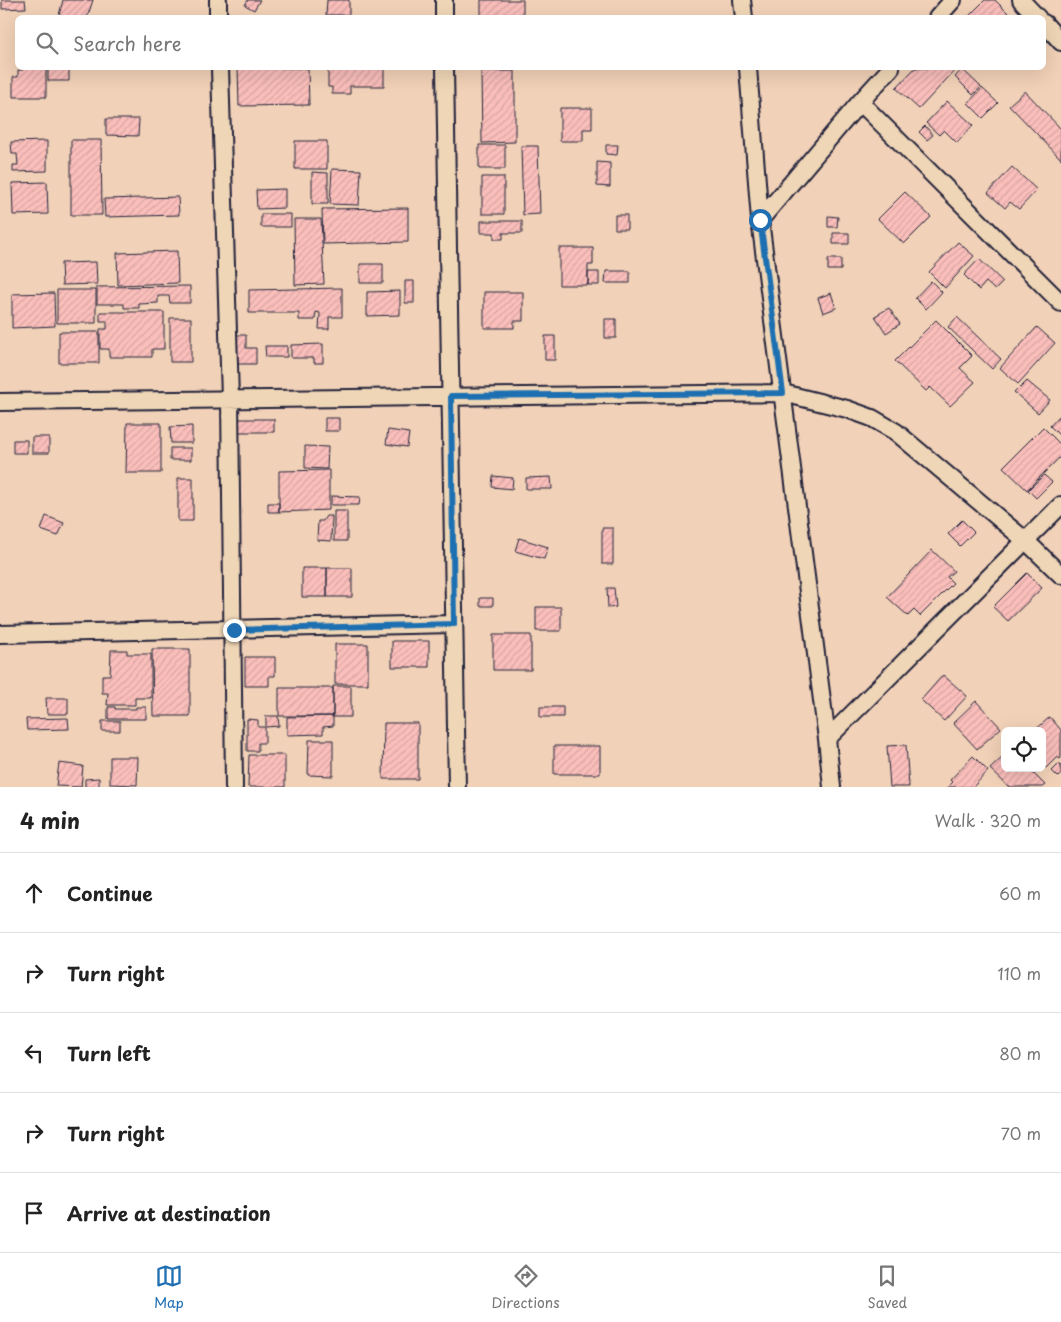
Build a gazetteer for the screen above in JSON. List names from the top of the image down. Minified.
{"page":{"search":"Search here","heading":["4 min","Walk · 320 m"],"list":[["Continue","60 m"],["Turn right","110 m"],["Turn left","80 m"],["Turn right","70 m"],"Arrive at destination"],"nav":["Map","Directions","Saved"]}}
